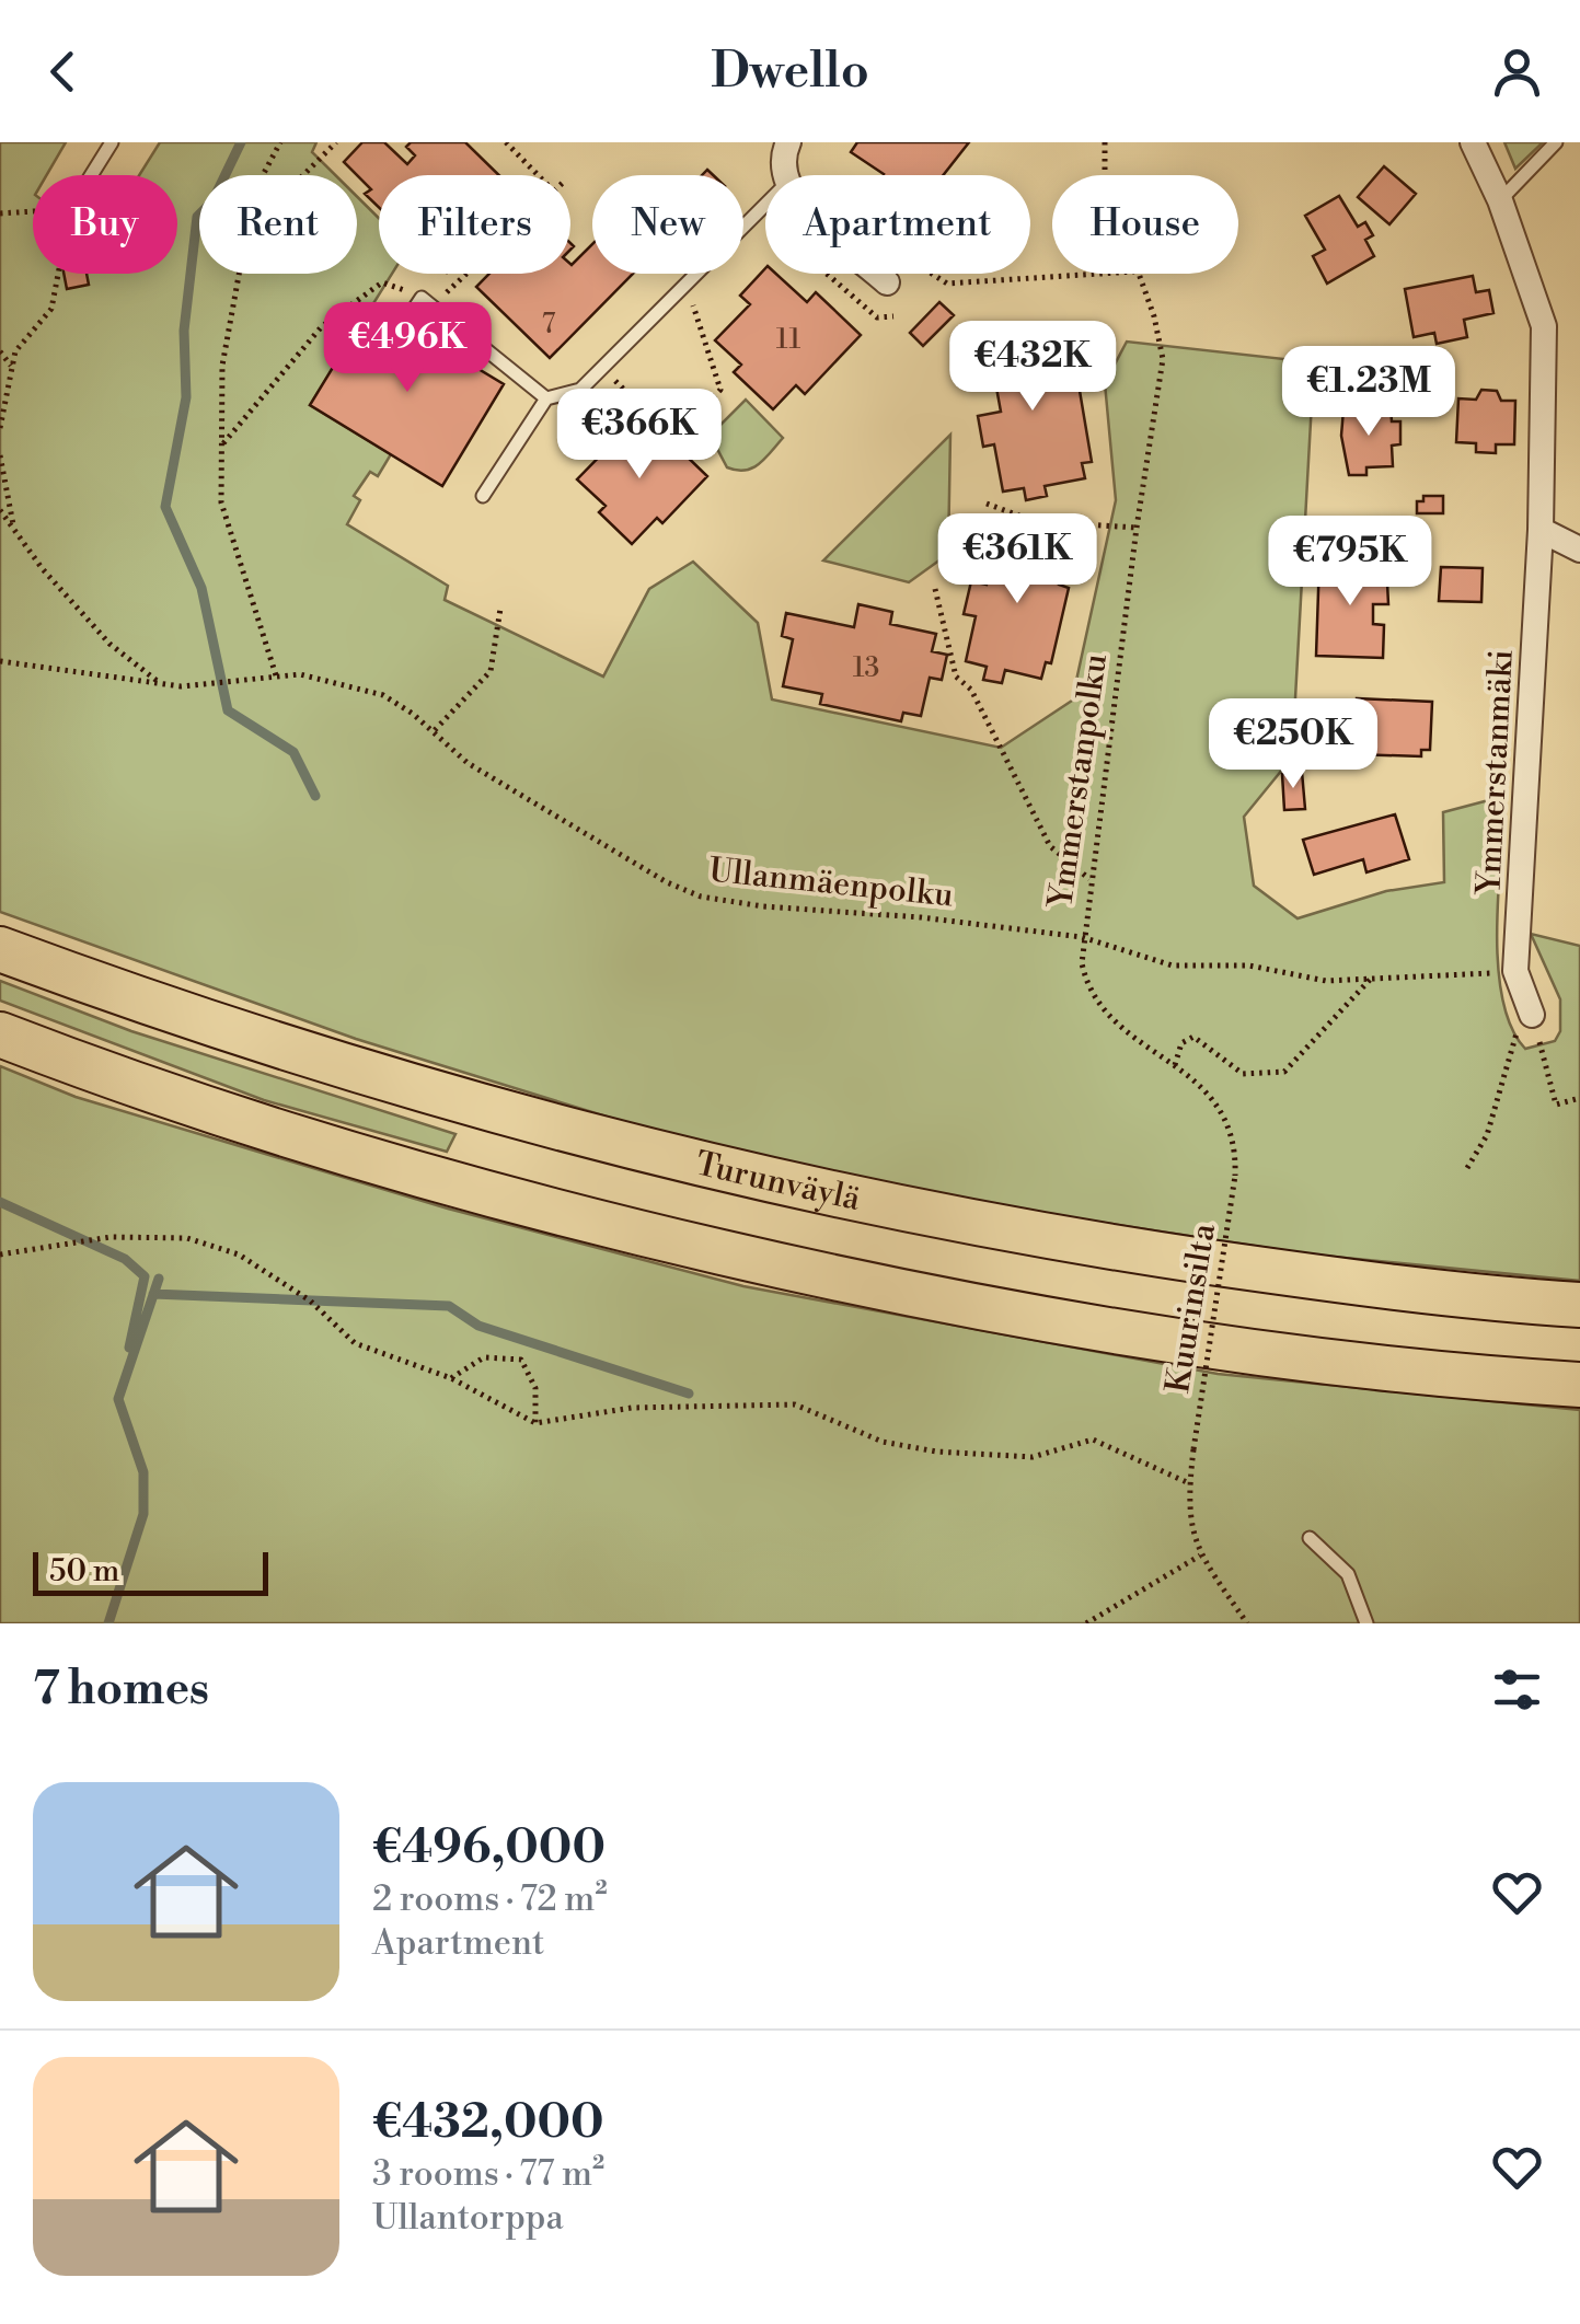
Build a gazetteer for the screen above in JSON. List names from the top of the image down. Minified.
{"streets":{"highway":["Turunväylä"],"street":["Ymmerstanmäki"],"path":["Ymmerstanpolku","Ullanmäenpolku","Kuurinsilta"]},"crossings":[["Ymmerstanmäki","Ullanmäenpolku"],["Ymmerstanpolku","Ullanmäenpolku"],["Ymmerstanpolku","Kuurinsilta"]],"house_numbers":["7","11","13"],"scale_bar":"50 m","page":{"header":"Dwello","chip":["Buy","Rent","Filters","New","Apartment","House"],"price":["€496K","€432K","€1.23M","€366K","€361K","€795K","€250K"],"scale":"50 m","heading":"7 homes","list":[{"name":"€496,000","note":"2 rooms · 72 m² · Apartment"},{"name":"€432,000","note":"3 rooms · 77 m² · Ullantorppa"}]}}
